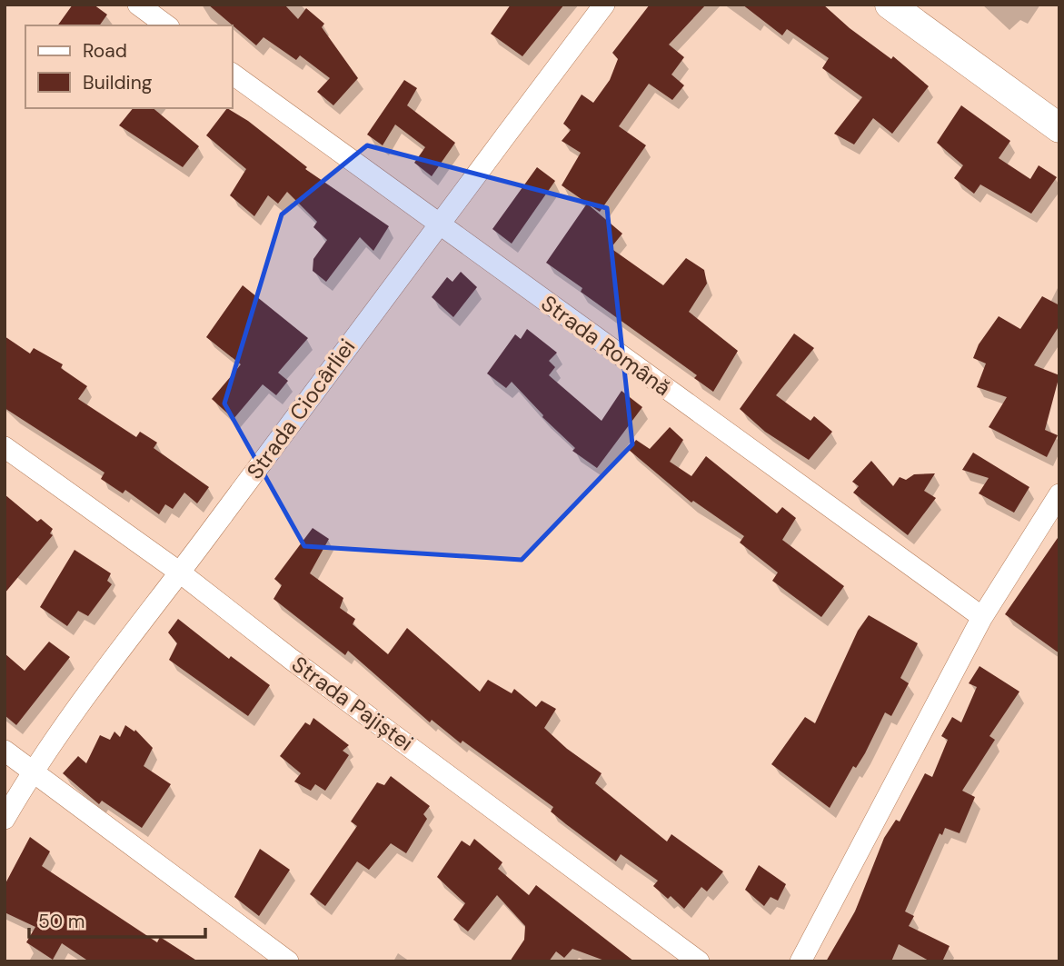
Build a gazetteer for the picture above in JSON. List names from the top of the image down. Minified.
{"streets":{"street":["Strada Română","Strada Ciocârliei","Strada Pajiștei"]},"crossings":[["Strada Română","Strada Ciocârliei"],["Strada Ciocârliei","Strada Pajiștei"]],"legend":["Road","Building"],"scale_bar":"50 m"}
